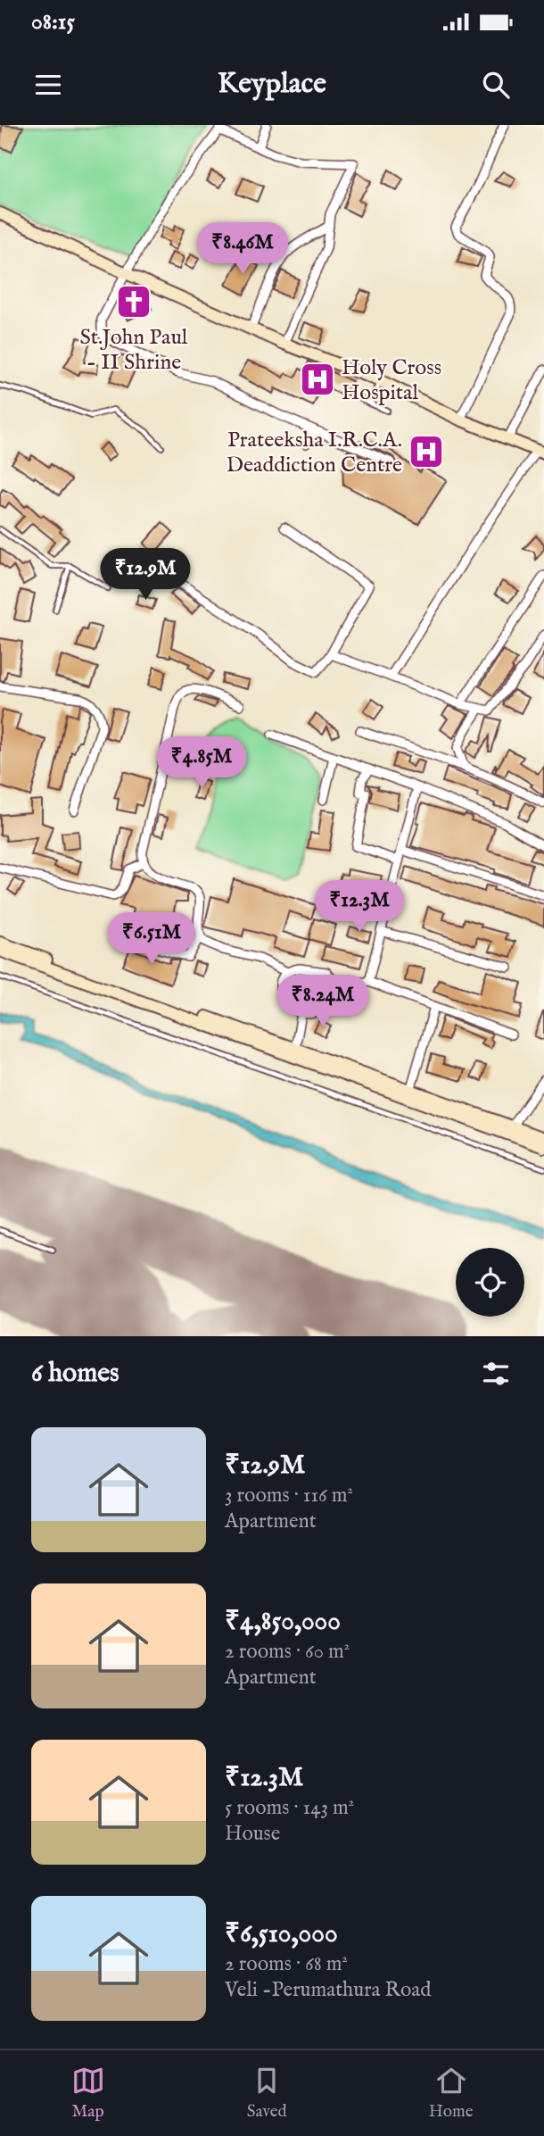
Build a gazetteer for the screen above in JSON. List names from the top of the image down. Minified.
{"places":{"church":["St.John Paul - II Shrine"],"hospital":["Holy Cross Hospital","Prateeksha I.R.C.A. Deaddiction Centre"]},"page":{"status":"08:15","header":"Keyplace","price":["₹8.46M","₹12.9M","₹4.85M","₹12.3M","₹6.51M","₹8.24M"],"heading":"6 homes","list":[{"name":"₹12.9M","note":"3 rooms · 116 m² · Apartment"},{"name":"₹4,850,000","note":"2 rooms · 60 m² · Apartment"},{"name":"₹12.3M","note":"5 rooms · 143 m² · House"},{"name":"₹6,510,000","note":"2 rooms · 68 m² · Veli -Perumathura Road"}],"tabs":["Map","Saved","Home"]}}
